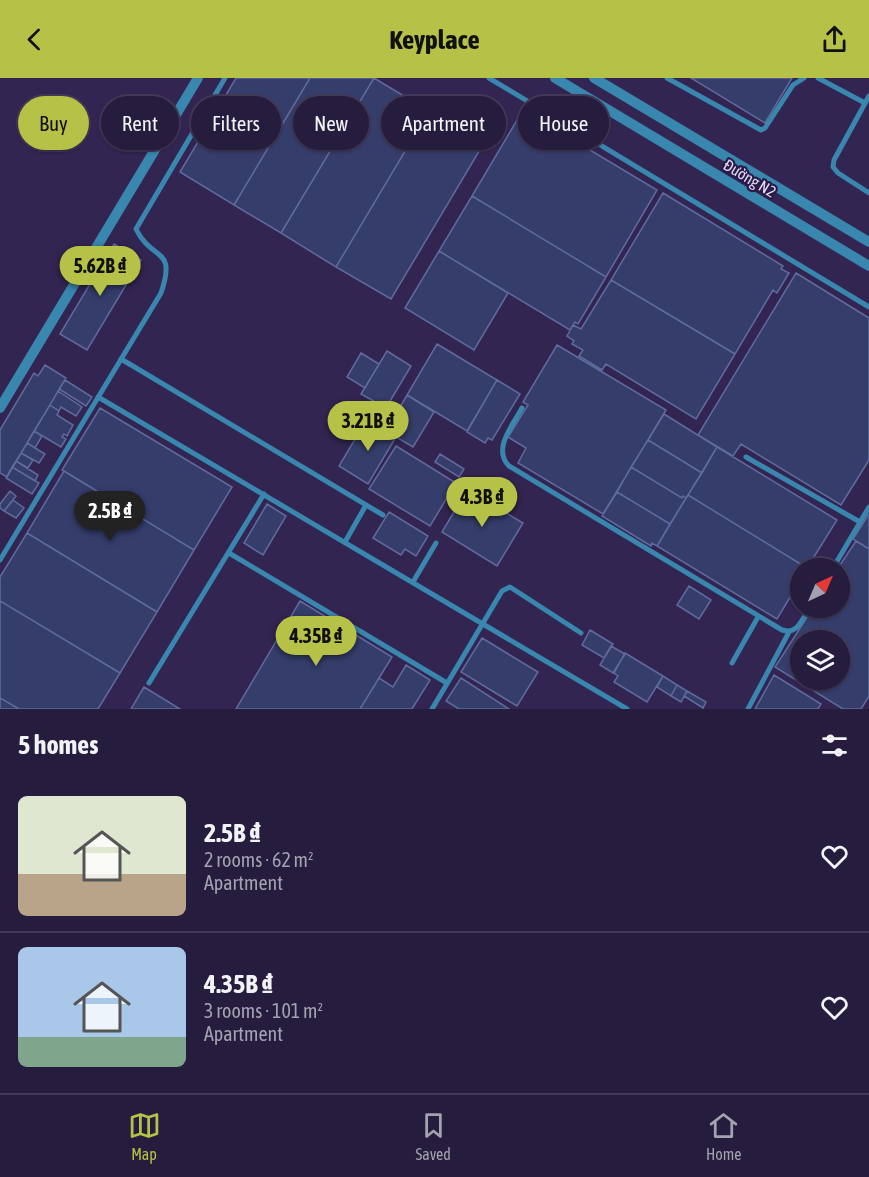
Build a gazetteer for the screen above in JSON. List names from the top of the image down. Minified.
{"streets":{"street":["Đường N2"]},"north":"top right","page":{"header":"Keyplace","chip":["Buy","Rent","Filters","New","Apartment","House"],"price":["5.62B ₫","3.21B ₫","4.3B ₫","2.5B ₫","4.35B ₫"],"heading":"5 homes","list":[{"name":"2.5B ₫","note":"2 rooms · 62 m² · Apartment"},{"name":"4.35B ₫","note":"3 rooms · 101 m² · Apartment"}],"tabs":["Map","Saved","Home"]}}
